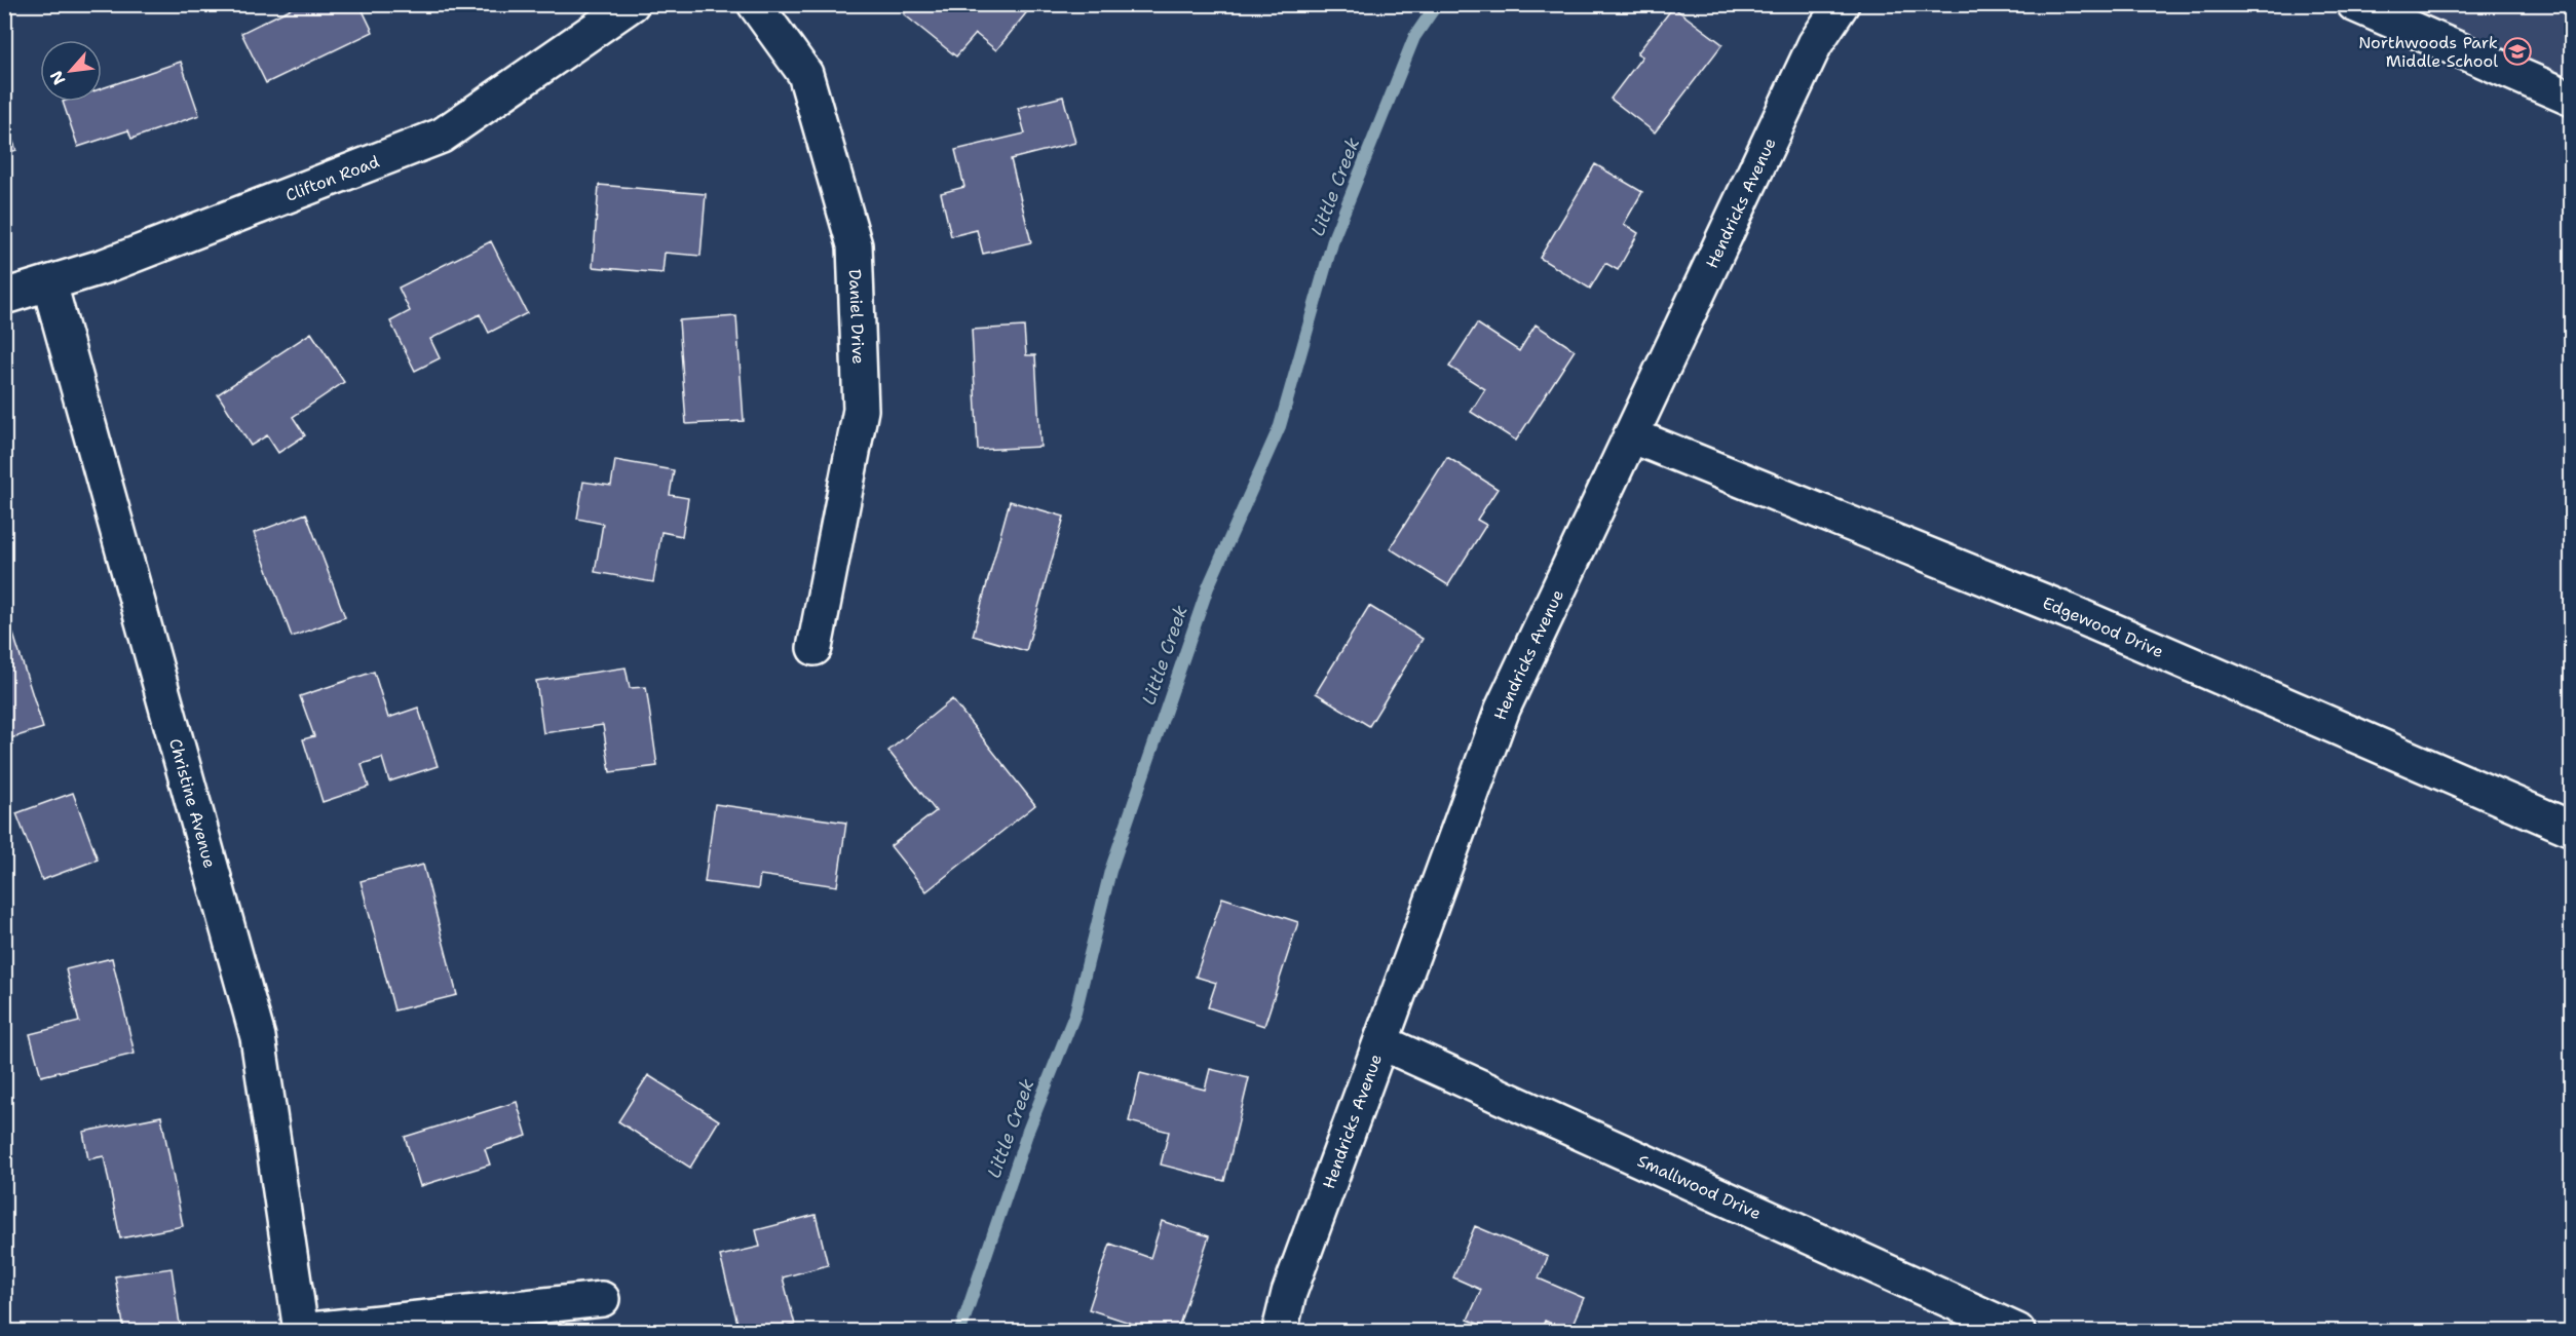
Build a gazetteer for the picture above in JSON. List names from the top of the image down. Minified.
{"streets":{"street":["Clifton Road","Hendricks Avenue","Daniel Drive","Edgewood Drive","Christine Avenue","Smallwood Drive"]},"crossings":[["Clifton Road","Christine Avenue"],["Hendricks Avenue","Edgewood Drive"],["Hendricks Avenue","Smallwood Drive"]],"water":["Little Creek"],"places":{"school or university":["Northwoods Park Middle School"]},"north":"bottom left"}
